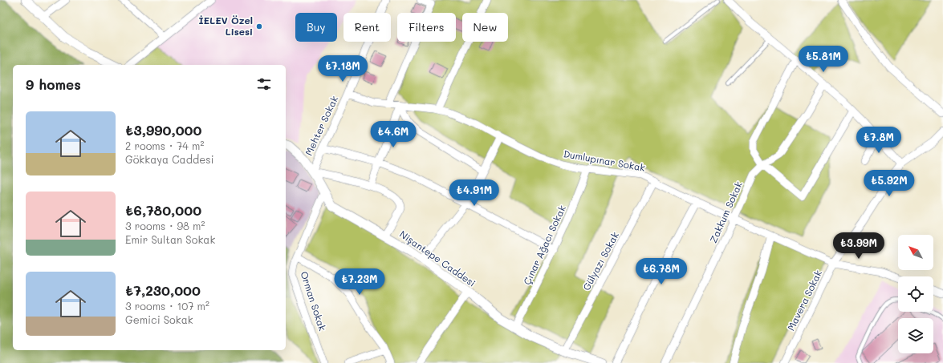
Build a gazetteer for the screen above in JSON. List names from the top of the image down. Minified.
{"streets":{"street":["Mehter Sokak","Dumlupınar Sokak","Zakkum Sokak","Çınar Ağacı Sokak","Nişantepe Caddesi","Gülyazı Sokak","Mavera Sokak","Orman Sokak"]},"crossings":[["Mehter Sokak","Dumlupınar Sokak"],["Mehter Sokak","Nişantepe Caddesi"],["Dumlupınar Sokak","Zakkum Sokak"],["Dumlupınar Sokak","Çınar Ağacı Sokak"],["Dumlupınar Sokak","Gülyazı Sokak"],["Dumlupınar Sokak","Mavera Sokak"],["Çınar Ağacı Sokak","Nişantepe Caddesi"],["Nişantepe Caddesi","Gülyazı Sokak"],["Nişantepe Caddesi","Orman Sokak"]],"places":["İELEV Özel Lisesi"],"north":"top left","page":{"chip":["Buy","Rent","Filters","New"],"price":["₺5.81M","₺7.18M","₺4.6M","₺7.8M","₺5.92M","₺4.91M","₺3.99M","₺6.78M","₺7.23M"],"heading":"9 homes","list":[{"name":"₺3,990,000","note":"2 rooms · 74 m² · Gökkaya Caddesi"},{"name":"₺6,780,000","note":"3 rooms · 98 m² · Emir Sultan Sokak"},{"name":"₺7,230,000","note":"3 rooms · 107 m² · Gemici Sokak"}]}}
